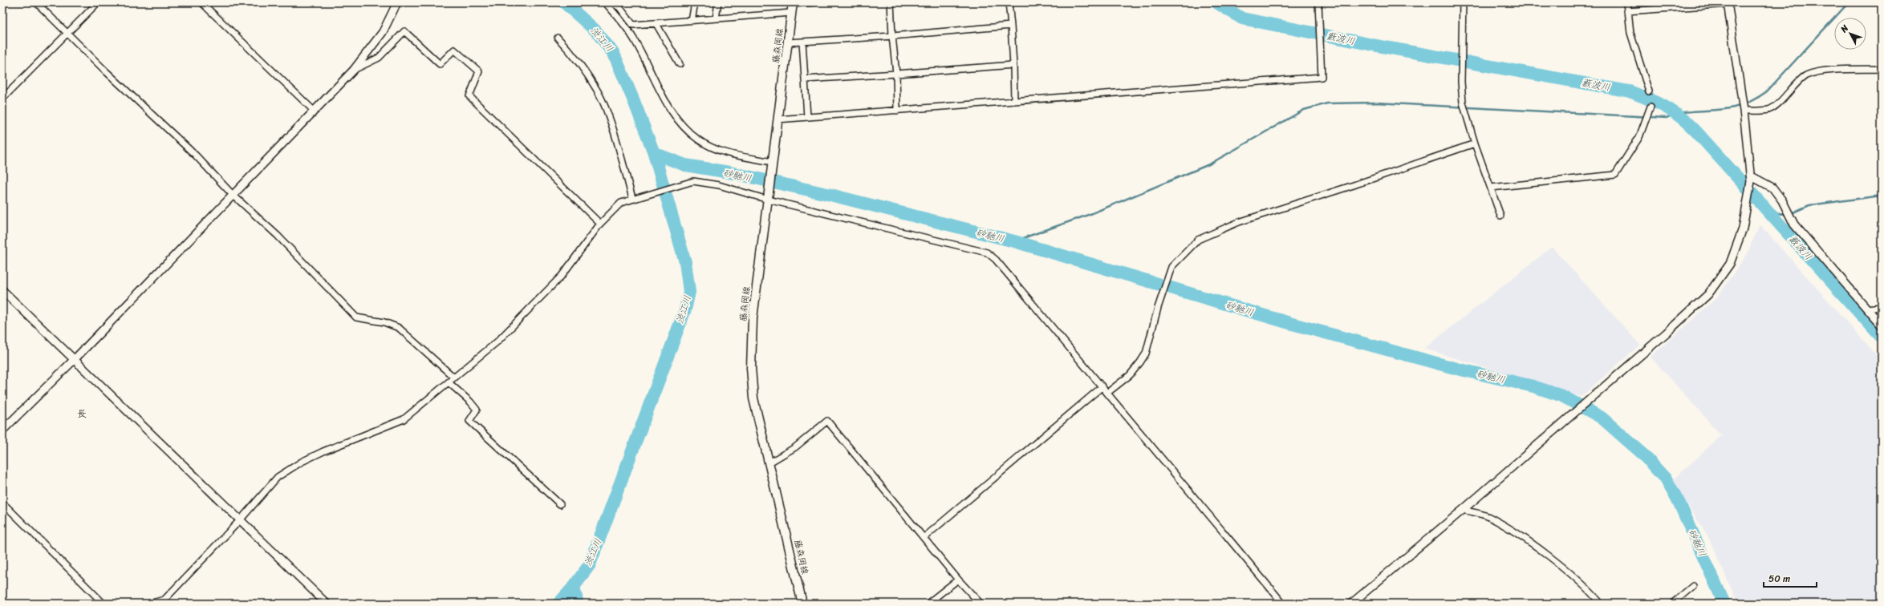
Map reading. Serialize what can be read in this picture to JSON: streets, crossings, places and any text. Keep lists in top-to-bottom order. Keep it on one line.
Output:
{"streets":{"main road":["藤森岡線"]},"districts":["長"],"water":["藪波川","渋江川","砂馳川"],"scale_bar":"50 m","north":"top left"}
